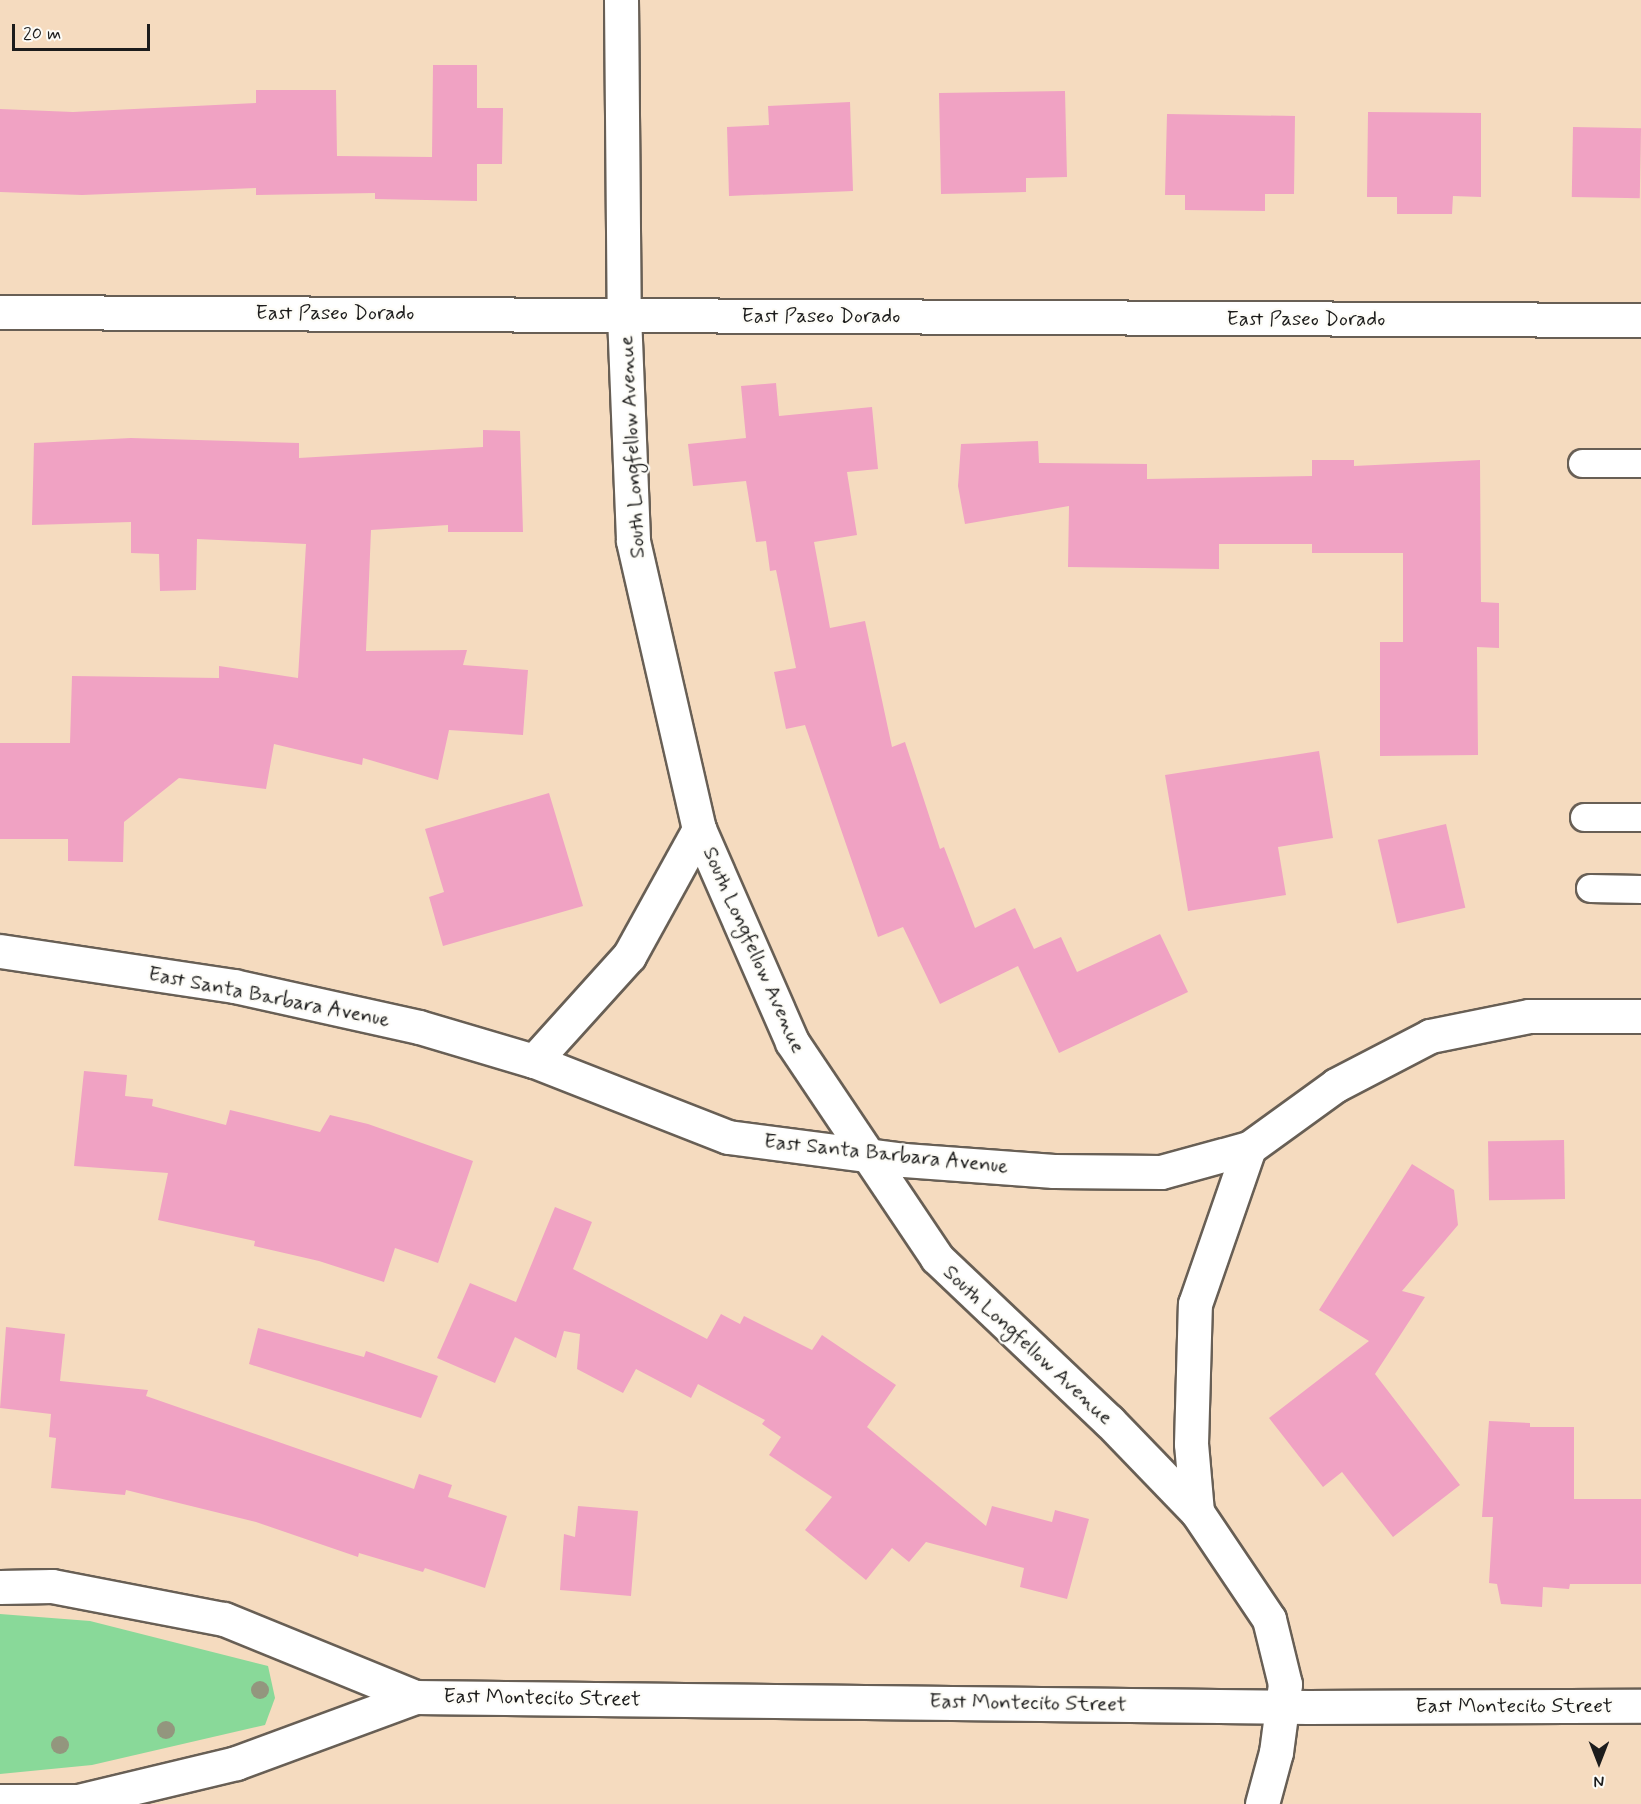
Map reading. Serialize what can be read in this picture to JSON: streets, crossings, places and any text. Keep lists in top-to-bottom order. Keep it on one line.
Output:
{"streets":{"street":["East Paseo Dorado","South Longfellow Avenue","East Santa Barbara Avenue","East Montecito Street"]},"crossings":[["East Paseo Dorado","South Longfellow Avenue"],["South Longfellow Avenue","East Santa Barbara Avenue"],["South Longfellow Avenue","East Montecito Street"]],"scale_bar":"20 m","north":"bottom"}
